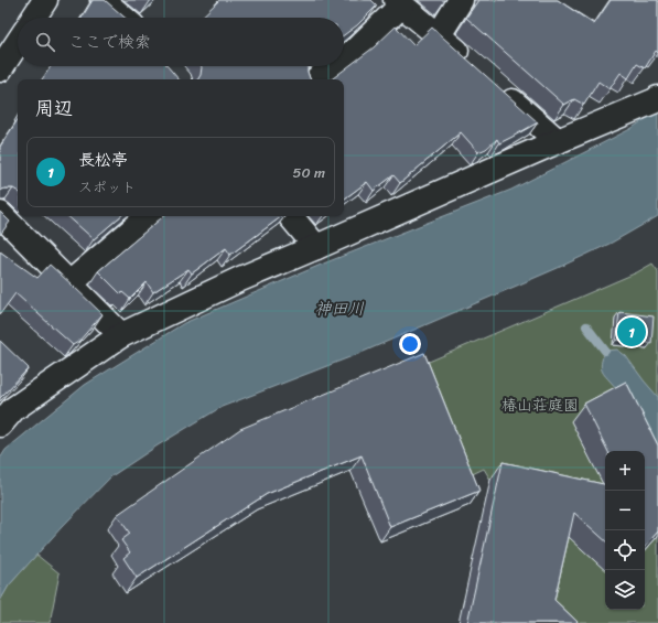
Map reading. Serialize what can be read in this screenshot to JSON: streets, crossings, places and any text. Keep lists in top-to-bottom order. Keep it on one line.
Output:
{"water":["神田川"],"parks":["椿山荘庭園"],"page":{"search":"ここで検索","heading":"周辺","list":[{"mark":"1","name":"長松亭","note":"スポット","value":"50 m"}],"pins":"1","map_buttons":["+","−"]}}
